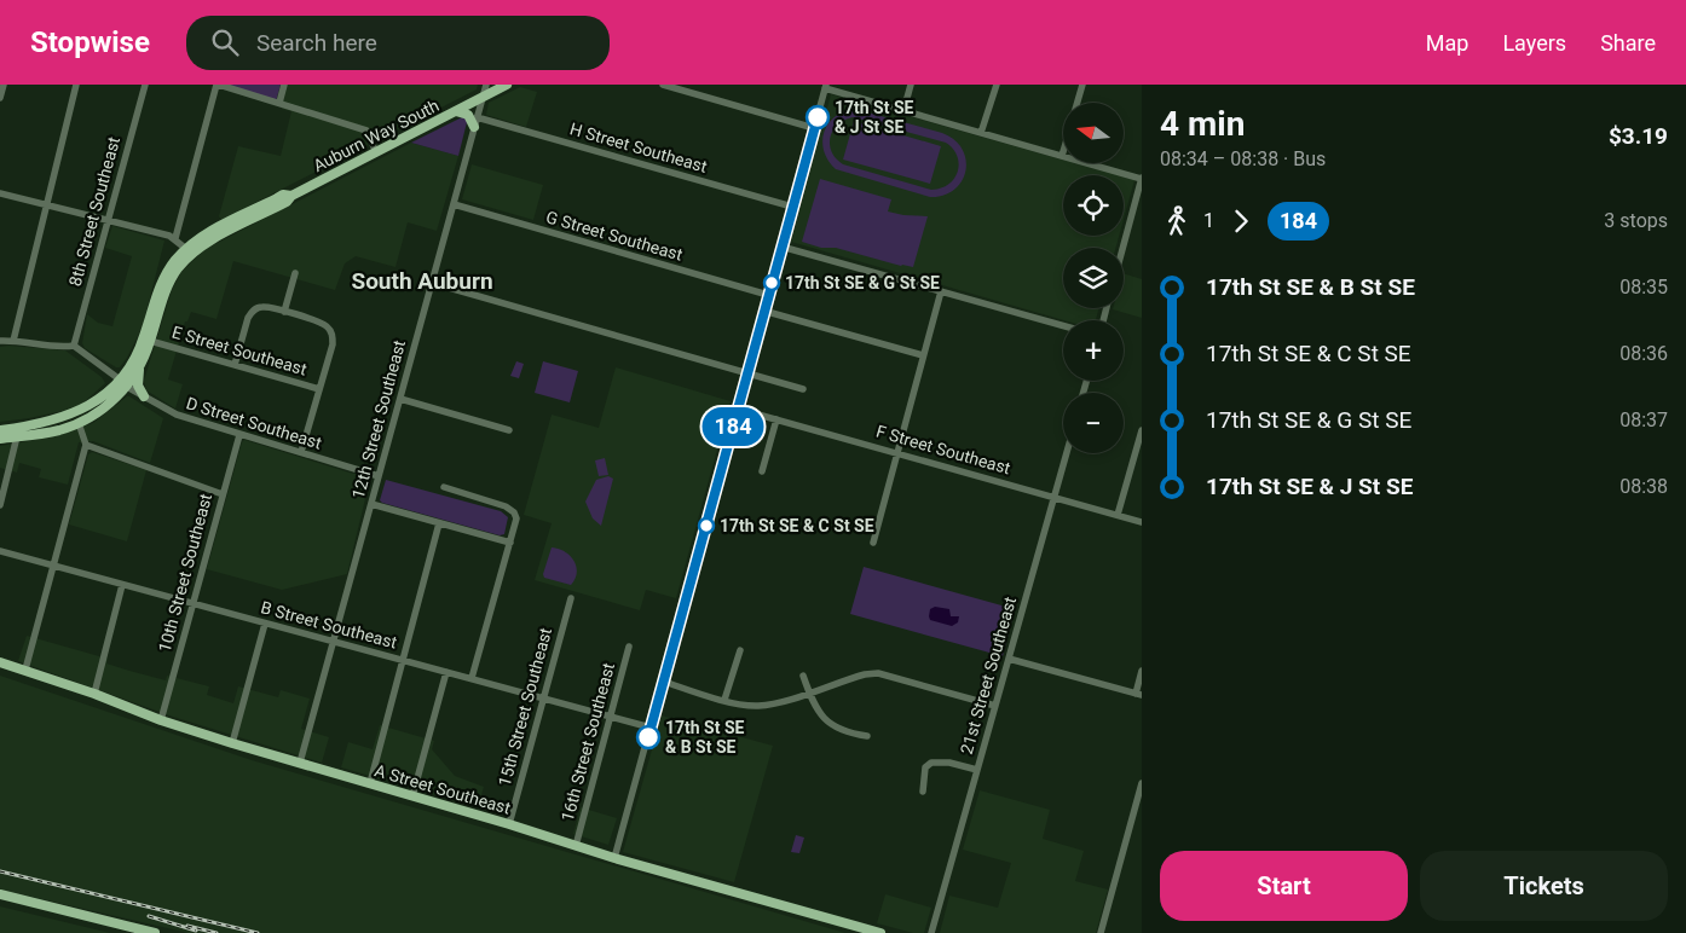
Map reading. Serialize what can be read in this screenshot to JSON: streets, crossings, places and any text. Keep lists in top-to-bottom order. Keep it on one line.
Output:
{"streets":{"main road":["Auburn Way South","A Street Southeast"],"street":["H Street Southeast","8th Street Southeast","G Street Southeast","E Street Southeast","12th Street Southeast","D Street Southeast","F Street Southeast","10th Street Southeast","B Street Southeast","21st Street Southeast","15th Street Southeast","16th Street Southeast"]},"crossings":[["Auburn Way South","E Street Southeast"],["Auburn Way South","12th Street Southeast"],["Auburn Way South","D Street Southeast"],["H Street Southeast","12th Street Southeast"],["8th Street Southeast","D Street Southeast"],["G Street Southeast","12th Street Southeast"],["12th Street Southeast","D Street Southeast"],["12th Street Southeast","B Street Southeast"],["12th Street Southeast","A Street Southeast"],["D Street Southeast","10th Street Southeast"],["F Street Southeast","21st Street Southeast"],["10th Street Southeast","B Street Southeast"],["10th Street Southeast","A Street Southeast"],["B Street Southeast","15th Street Southeast"],["B Street Southeast","16th Street Southeast"],["15th Street Southeast","A Street Southeast"],["16th Street Southeast","A Street Southeast"]],"districts":["South Auburn"],"places":["17th St SE & J St SE","17th St SE & G St SE","17th St SE & C St SE","17th St SE & B St SE"],"lines":["bus line 184"],"north":"left","page":{"header":"Stopwise","search":"Search here","nav":["Map","Layers","Share"],"on_map":"184","heading":["4 min","08:34 – 08:38 · Bus","$3.19"],"map_buttons":["+","−"],"legs":["1","184","3 stops"],"list":[{"name":"17th St SE & B St SE","value":"08:35"},{"name":"17th St SE & C St SE","value":"08:36"},{"name":"17th St SE & G St SE","value":"08:37"},{"name":"17th St SE & J St SE","value":"08:38"}],"buttons":["Start","Tickets"]}}
